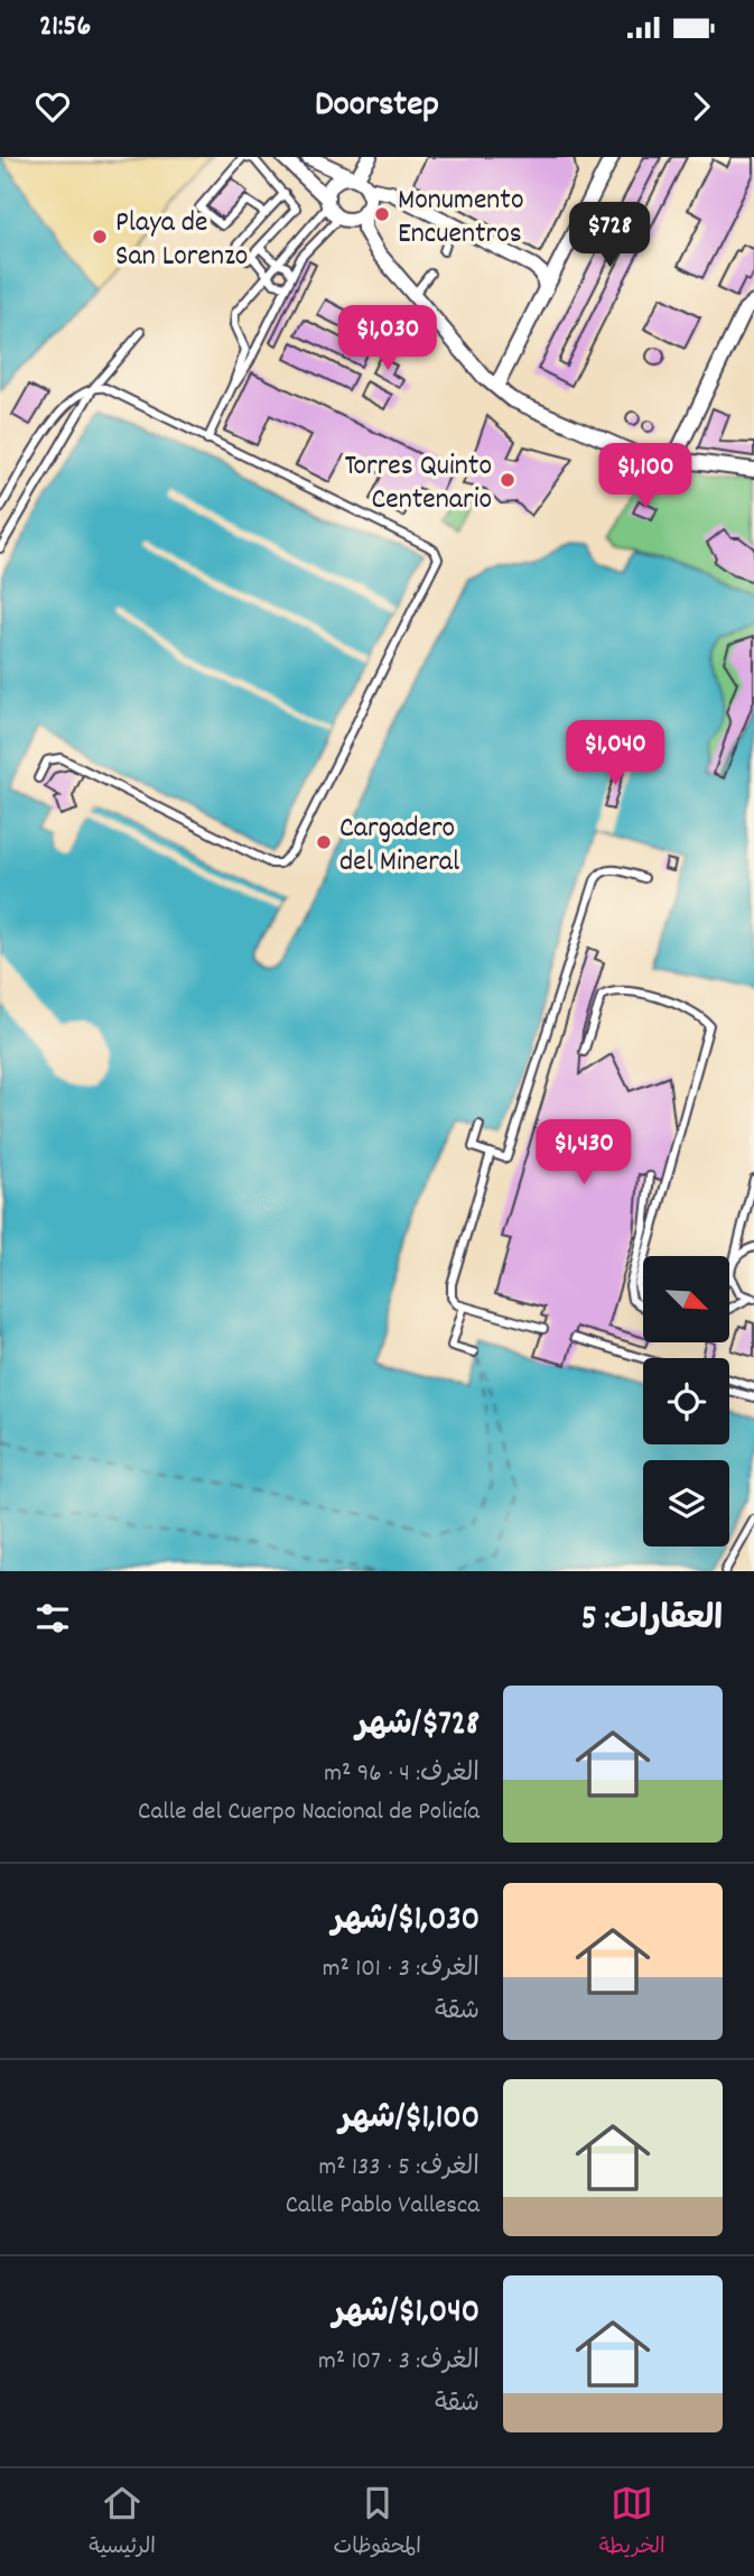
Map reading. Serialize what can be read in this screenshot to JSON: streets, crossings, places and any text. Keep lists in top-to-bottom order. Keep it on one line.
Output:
{"places":["Monumento Encuentros","Playa de San Lorenzo","Torres Quinto Centenario","Cargadero del Mineral"],"north":"bottom right","page":{"status":"21:56","header":"Doorstep","price":["$728","$1,030","$1,100","$1,040","$1,430"],"heading":"العقارات: 5","list":[{"name":"$728/شهر","note":"الغرف: 4 · 96 m² · Calle del Cuerpo Nacional de Policía"},{"name":"$1,030/شهر","note":"الغرف: 3 · 101 m² · شقة"},{"name":"$1,100/شهر","note":"الغرف: 5 · 133 m² · Calle Pablo Vallesca"},{"name":"$1,040/شهر","note":"الغرف: 3 · 107 m² · شقة"}],"tabs":["الخريطة","المحفوظات","الرئيسية"]}}
